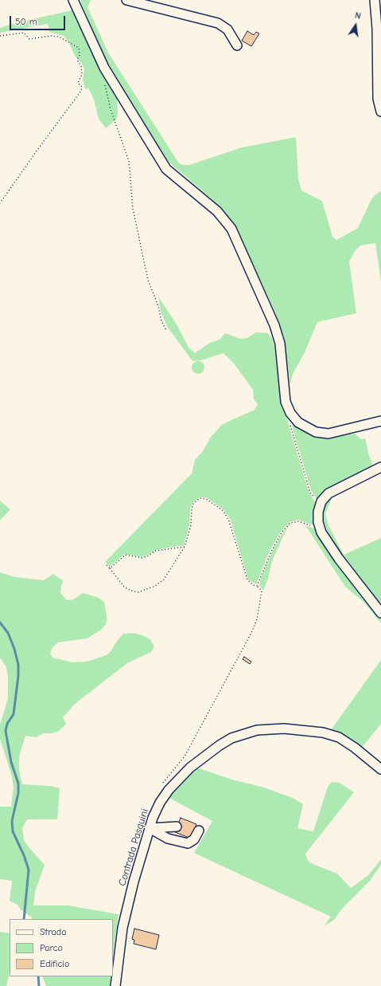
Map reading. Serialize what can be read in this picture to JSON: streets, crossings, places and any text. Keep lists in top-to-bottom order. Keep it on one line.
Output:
{"streets":{"street":["Contrada Pasquini"]},"legend":["Strada","Parco","Edificio"],"scale_bar":"50 m","north":"top"}
